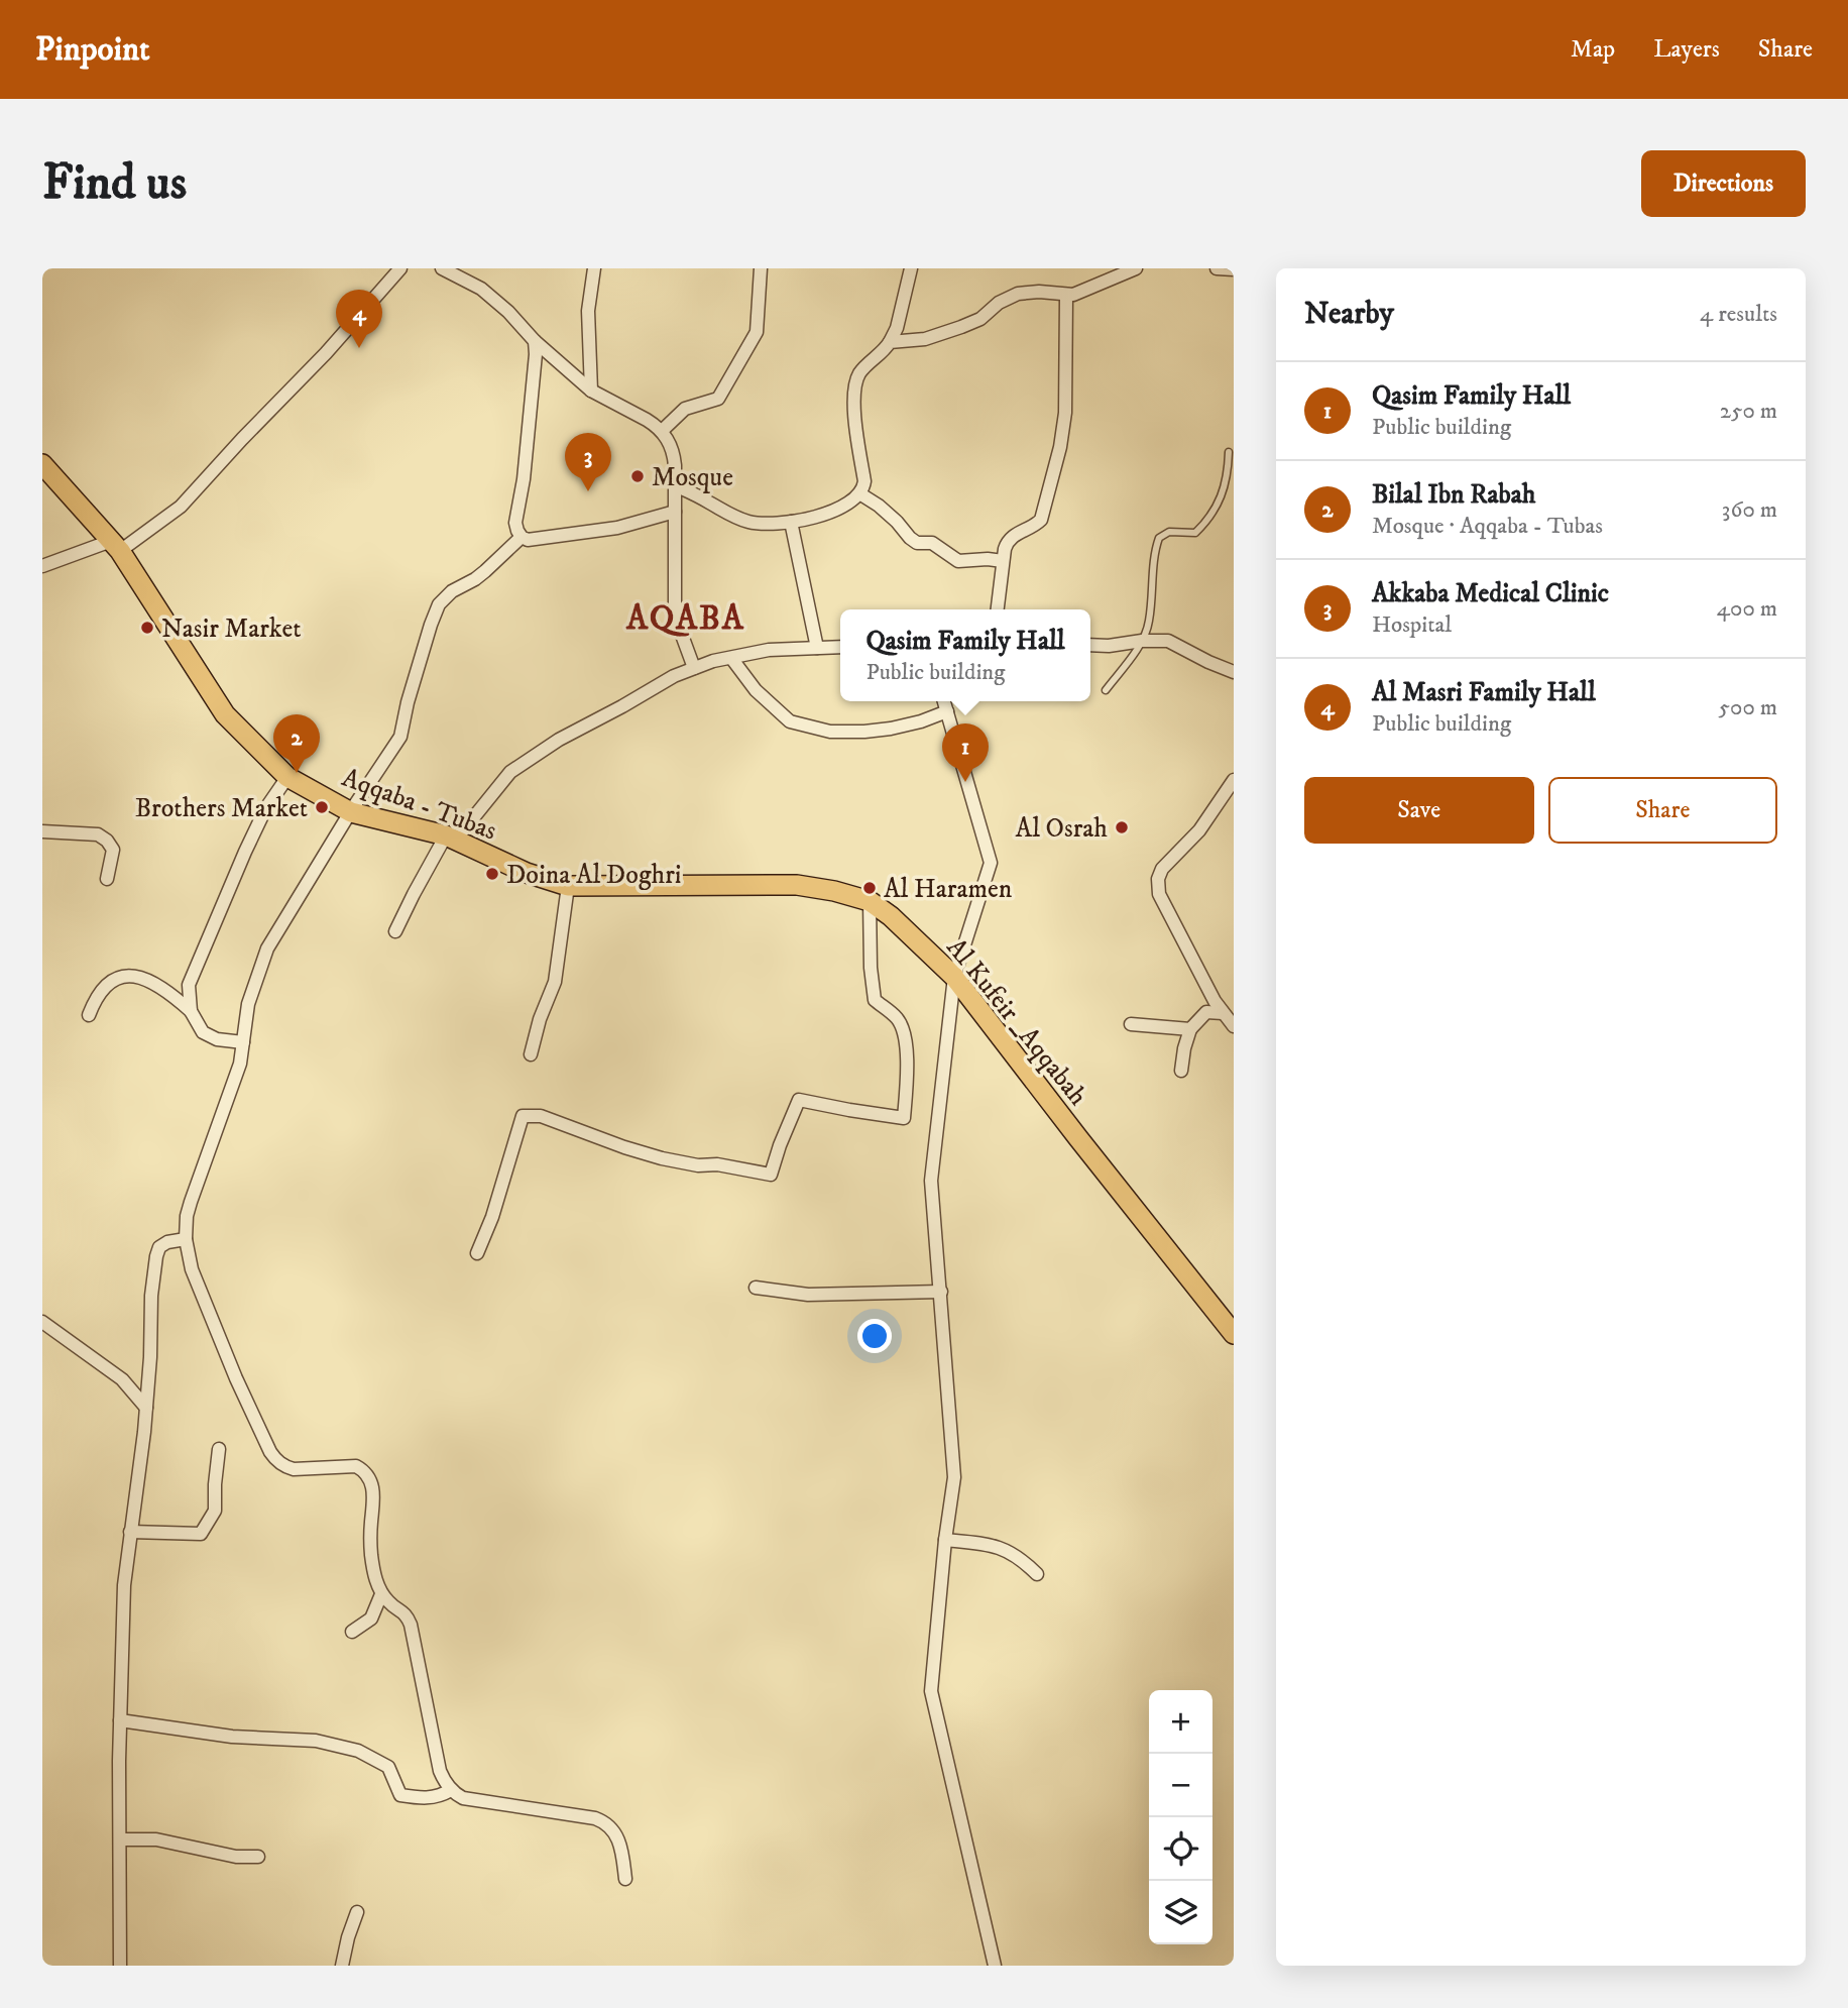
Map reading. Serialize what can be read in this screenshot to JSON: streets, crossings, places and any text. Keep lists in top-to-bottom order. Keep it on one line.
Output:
{"streets":{"main road":["Aqqaba - Tubas","Al Kufeir _Aqqabah"]},"crossings":[["Aqqaba - Tubas","Al Kufeir _Aqqabah"]],"districts":["AQABA"],"places":["Mosque","Nasir Market","Brothers Market","Al Osrah","Doina Al Doghri","Al Haramen"],"page":{"header":"Pinpoint","nav":["Map","Layers","Share"],"buttons":["Directions",["Save","Share"]],"title":"Find us","heading":["Nearby","4 results"],"pins":["4","3","2","1"],"list":[{"mark":"1","name":"Qasim Family Hall","note":"Public building","value":"250 m"},{"mark":"2","name":"Bilal Ibn Rabah","note":"Mosque · Aqqaba - Tubas","value":"360 m"},{"mark":"3","name":"Akkaba Medical Clinic","note":"Hospital","value":"400 m"},{"mark":"4","name":"Al Masri Family Hall","note":"Public building","value":"500 m"}],"popup":["Qasim Family Hall","Public building"],"map_buttons":["+","−"]}}
